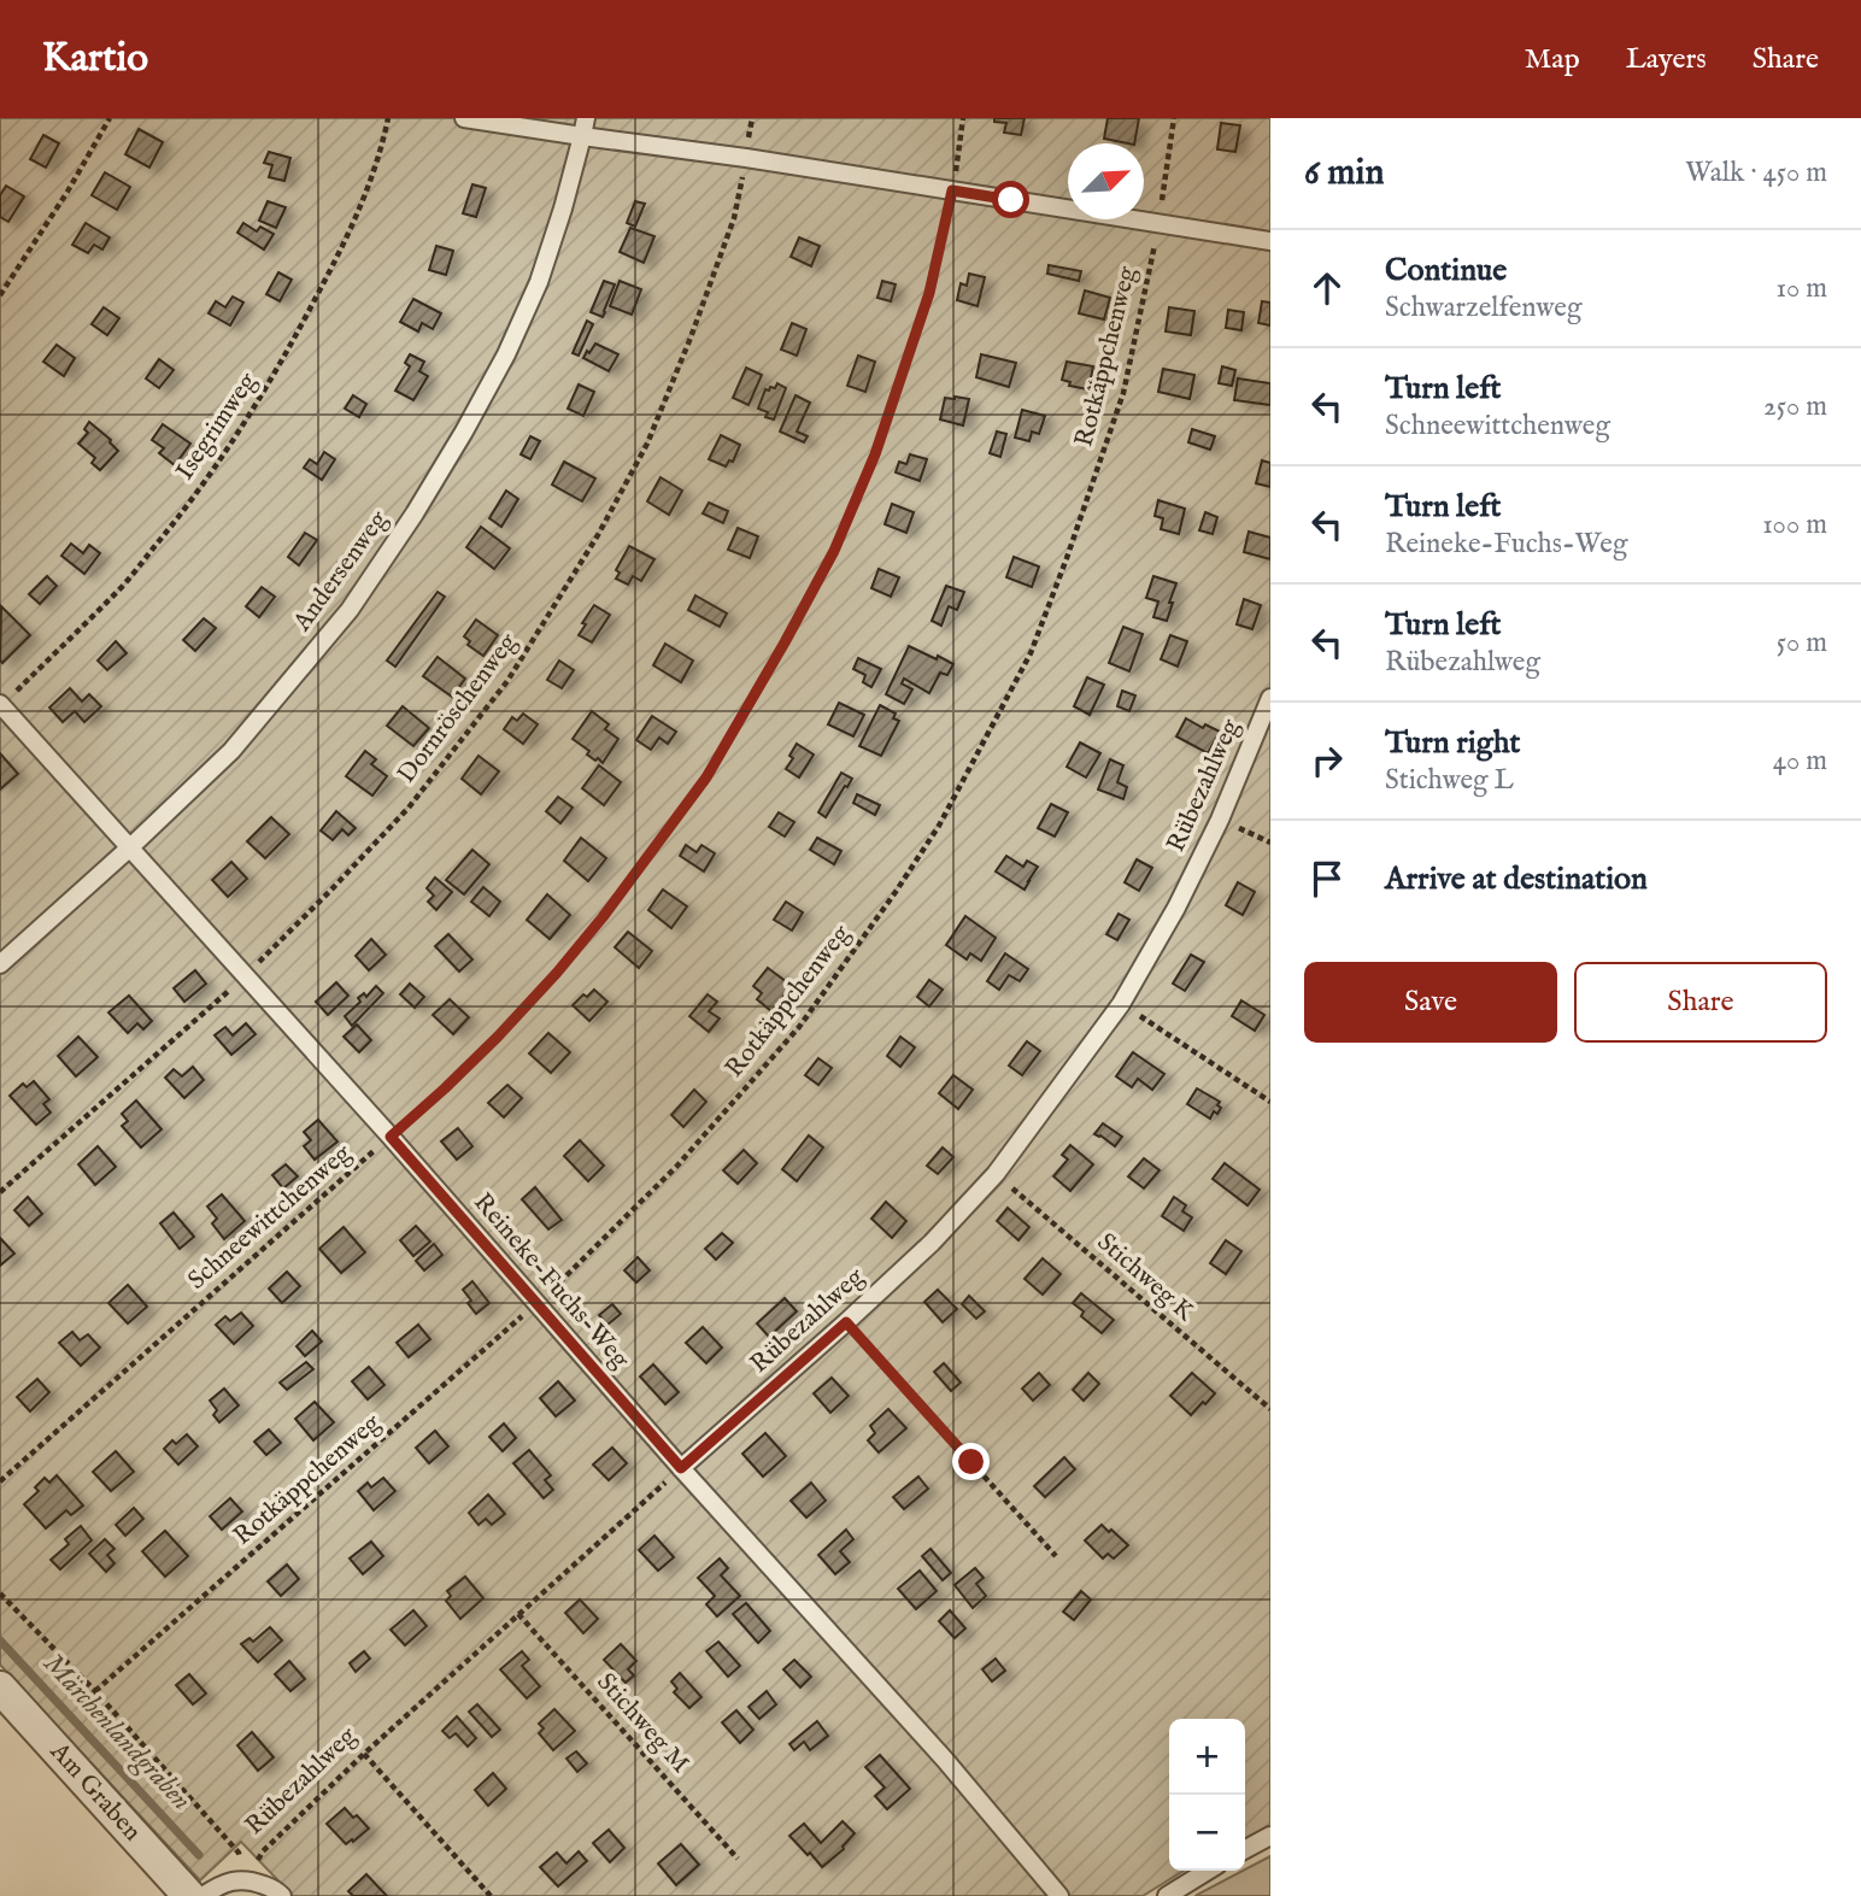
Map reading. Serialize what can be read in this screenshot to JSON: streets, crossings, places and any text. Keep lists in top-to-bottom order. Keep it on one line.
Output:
{"streets":{"street":["Am Graben"],"lane":["Andersenweg","Rübezahlweg","Reineke-Fuchs-Weg"],"path":["Rotkäppchenweg","Isegrimweg","Dornröschenweg","Schneewittchenweg","Stichweg K","Stichweg M"]},"crossings":[["Rotkäppchenweg","Reineke-Fuchs-Weg"],["Isegrimweg","Reineke-Fuchs-Weg"],["Andersenweg","Reineke-Fuchs-Weg"],["Dornröschenweg","Reineke-Fuchs-Weg"],["Rübezahlweg","Stichweg K"],["Rübezahlweg","Reineke-Fuchs-Weg"],["Rübezahlweg","Stichweg M"],["Schneewittchenweg","Reineke-Fuchs-Weg"]],"water":["Märchenlandgraben"],"north":"top right","page":{"header":"Kartio","nav":["Map","Layers","Share"],"heading":["6 min","Walk · 450 m"],"list":[["Continue","Schwarzelfenweg","10 m"],["Turn left","Schneewittchenweg","250 m"],["Turn left","Reineke-Fuchs-Weg","100 m"],["Turn left","Rübezahlweg","50 m"],["Turn right","Stichweg L","40 m"],"Arrive at destination"],"buttons":["Save","Share"],"map_buttons":["+","−"]}}
